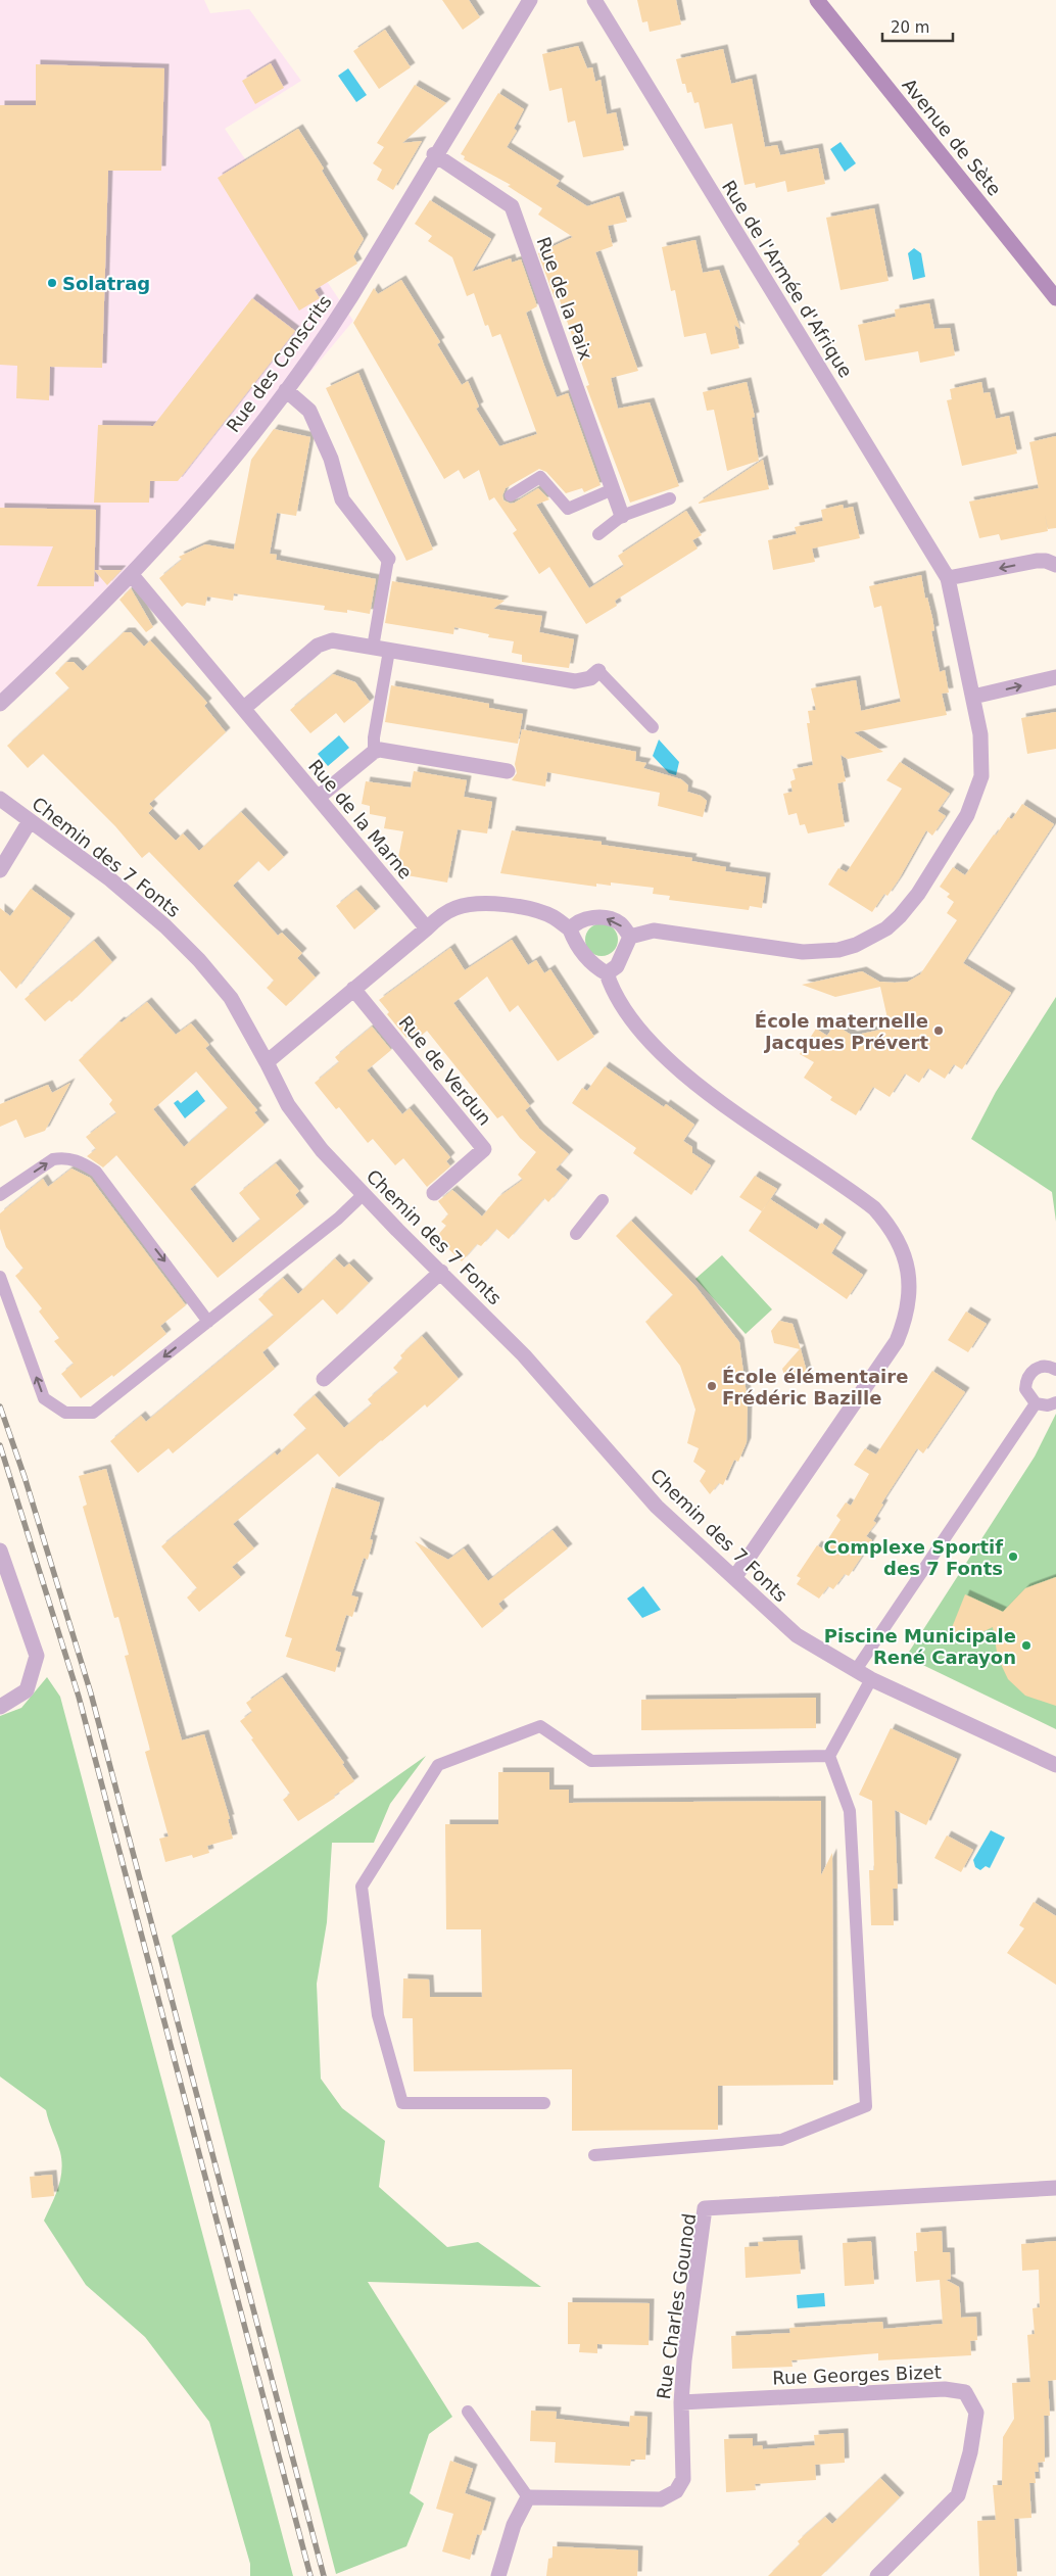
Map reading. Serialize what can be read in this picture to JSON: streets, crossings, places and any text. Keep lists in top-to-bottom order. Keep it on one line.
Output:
{"streets":{"main road":["Avenue de Sète"],"street":["Rue de l'Armée d'Afrique","Rue de la Paix","Rue des Conscrits","Rue de la Marne","Chemin des 7 Fonts","Rue de Verdun","Rue Charles Gounod","Rue Georges Bizet"]},"crossings":[["Rue de la Paix","Rue des Conscrits"],["Rue des Conscrits","Rue de la Marne"],["Rue Charles Gounod","Rue Georges Bizet"]],"places":["Solatrag","École maternelle Jacques Prévert","École élémentaire Frédéric Bazille","Complexe Sportif des 7 Fonts","Piscine Municipale René Carayon"],"scale_bar":"20 m"}
